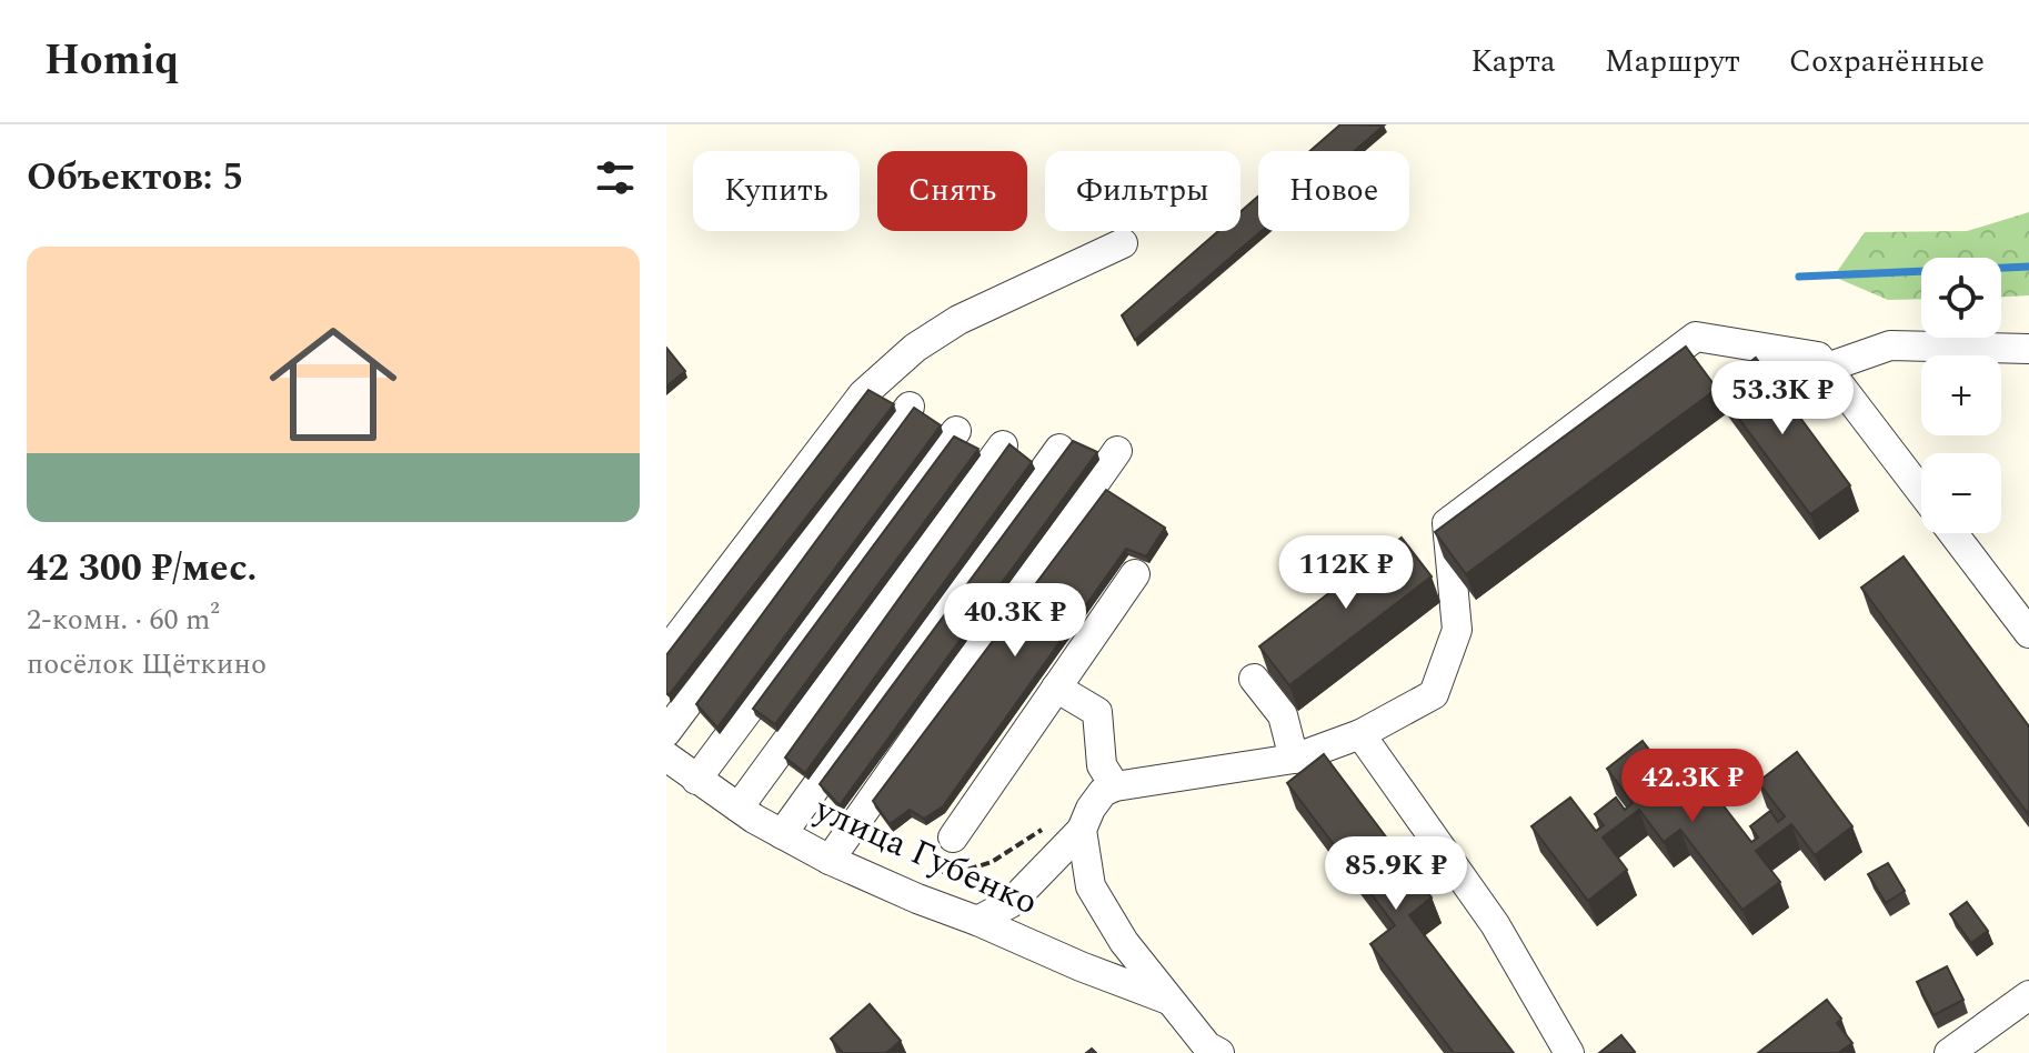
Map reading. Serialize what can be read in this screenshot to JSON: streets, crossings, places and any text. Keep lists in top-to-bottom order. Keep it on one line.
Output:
{"streets":{"street":["улица Губенко"]},"page":{"header":"Homiq","nav":["Карта","Маршрут","Сохранённые"],"heading":"Объектов: 5","chip":["Купить","Снять","Фильтры","Новое"],"list":[{"name":"42 300 ₽/мес.","note":"2-комн. · 60 m² · посёлок Щёткино"}],"map_buttons":["+","−"],"price":["53.3K ₽","112K ₽","40.3K ₽","42.3K ₽","85.9K ₽"]}}
